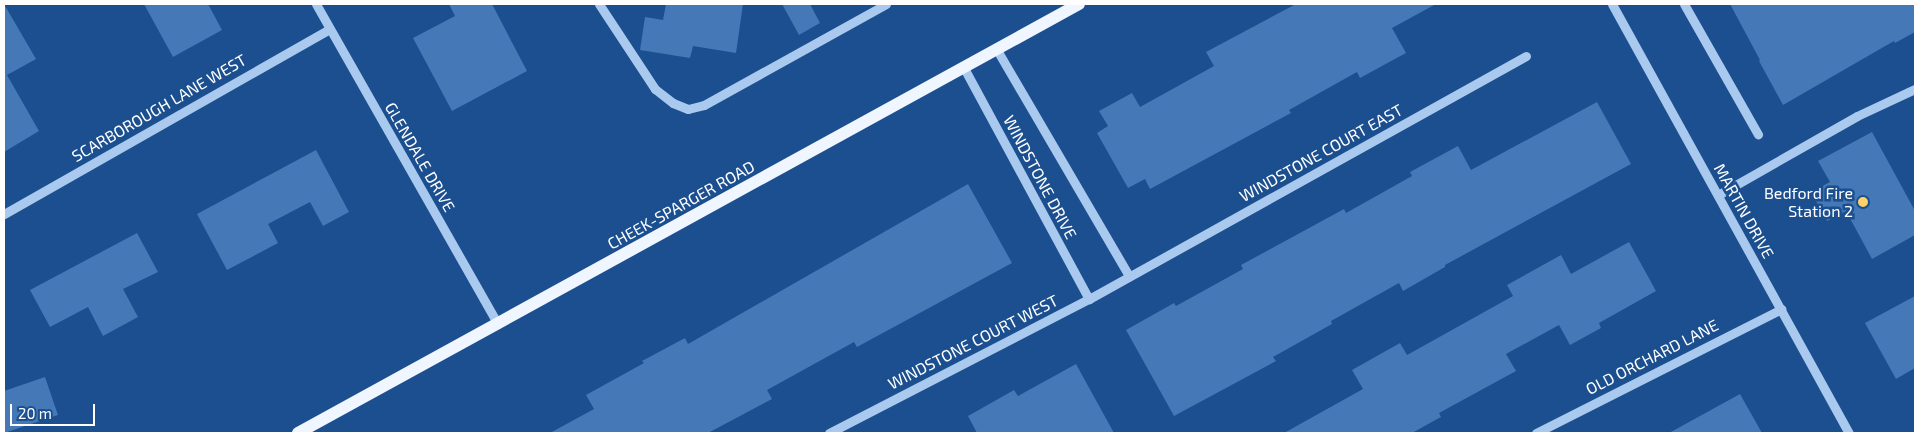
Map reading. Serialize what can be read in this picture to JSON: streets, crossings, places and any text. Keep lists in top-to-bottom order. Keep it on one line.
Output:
{"streets":{"main road":["CHEEK-SPARGER ROAD"],"street":["SCARBOROUGH LANE WEST","WINDSTONE COURT EAST","GLENDALE DRIVE","WINDSTONE DRIVE","MARTIN DRIVE","WINDSTONE COURT WEST","OLD ORCHARD LANE"]},"crossings":[["SCARBOROUGH LANE WEST","GLENDALE DRIVE"],["WINDSTONE COURT EAST","WINDSTONE DRIVE"],["WINDSTONE COURT EAST","WINDSTONE COURT WEST"],["GLENDALE DRIVE","CHEEK-SPARGER ROAD"],["WINDSTONE DRIVE","CHEEK-SPARGER ROAD"],["WINDSTONE DRIVE","WINDSTONE COURT WEST"],["MARTIN DRIVE","OLD ORCHARD LANE"]],"places":["Bedford Fire Station 2"],"scale_bar":"20 m"}
